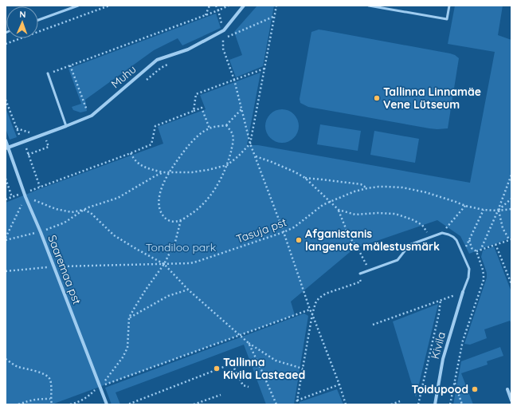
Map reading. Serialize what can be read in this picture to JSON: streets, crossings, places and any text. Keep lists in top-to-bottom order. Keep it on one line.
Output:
{"streets":{"street":["Muhu","Saaremaa pst","Kivila"],"path":["Tasuja pst"]},"crossings":[["Muhu","Saaremaa pst"],["Tasuja pst","Saaremaa pst"]],"parks":["Tondiloo park"],"places":["Tallinna Linnamäe Vene Lütseum","Afganistanis langenute mälestusmärk","Tallinna Kivila Lasteaed","Toidupood"],"north":"top"}
